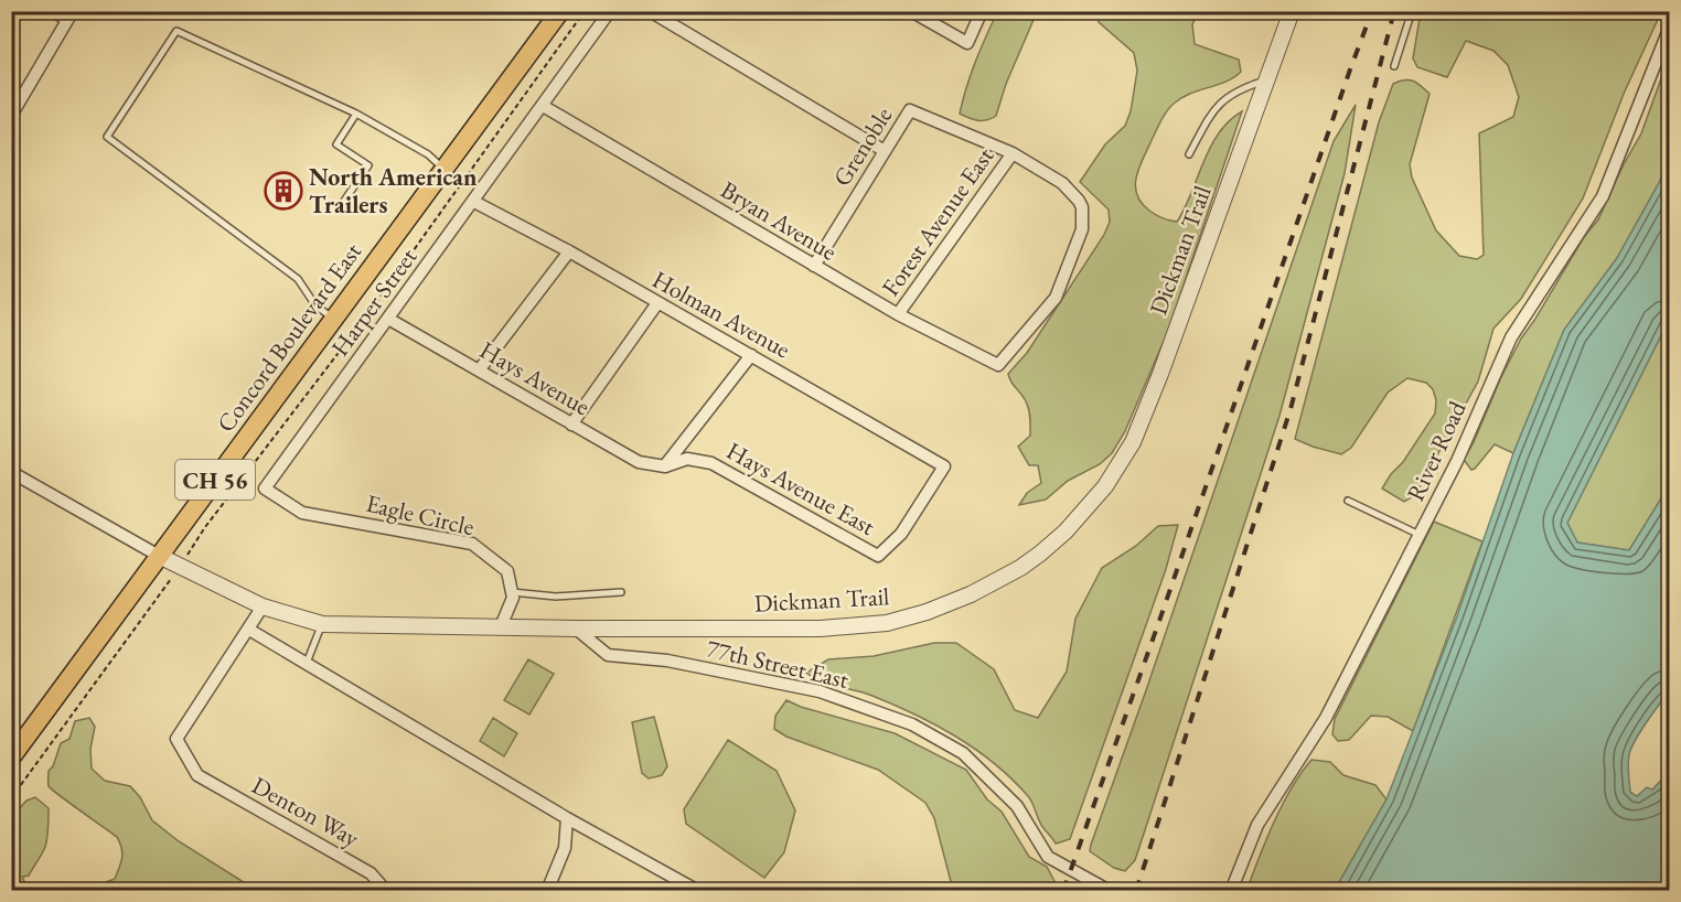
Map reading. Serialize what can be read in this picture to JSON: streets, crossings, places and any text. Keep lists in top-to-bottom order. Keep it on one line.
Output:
{"streets":{"main road":["Concord Boulevard East","CH 56"],"street":["Grenoble","Bryan Avenue","Forest Avenue East","Dickman Trail","Harper Street","Holman Avenue","Hays Avenue","River Road","Hays Avenue East","Eagle Circle","77th Street East","Denton Way"]},"crossings":[["Grenoble","Bryan Avenue"],["Grenoble","Forest Avenue East"],["Bryan Avenue","Forest Avenue East"],["Bryan Avenue","Harper Street"],["Dickman Trail","Concord Boulevard East"],["Dickman Trail","77th Street East"],["Harper Street","Holman Avenue"],["Harper Street","Hays Avenue"],["Harper Street","Eagle Circle"],["Holman Avenue","Hays Avenue East"],["Hays Avenue","Hays Avenue East"]],"places":{"building":["North American Trailers"]}}
